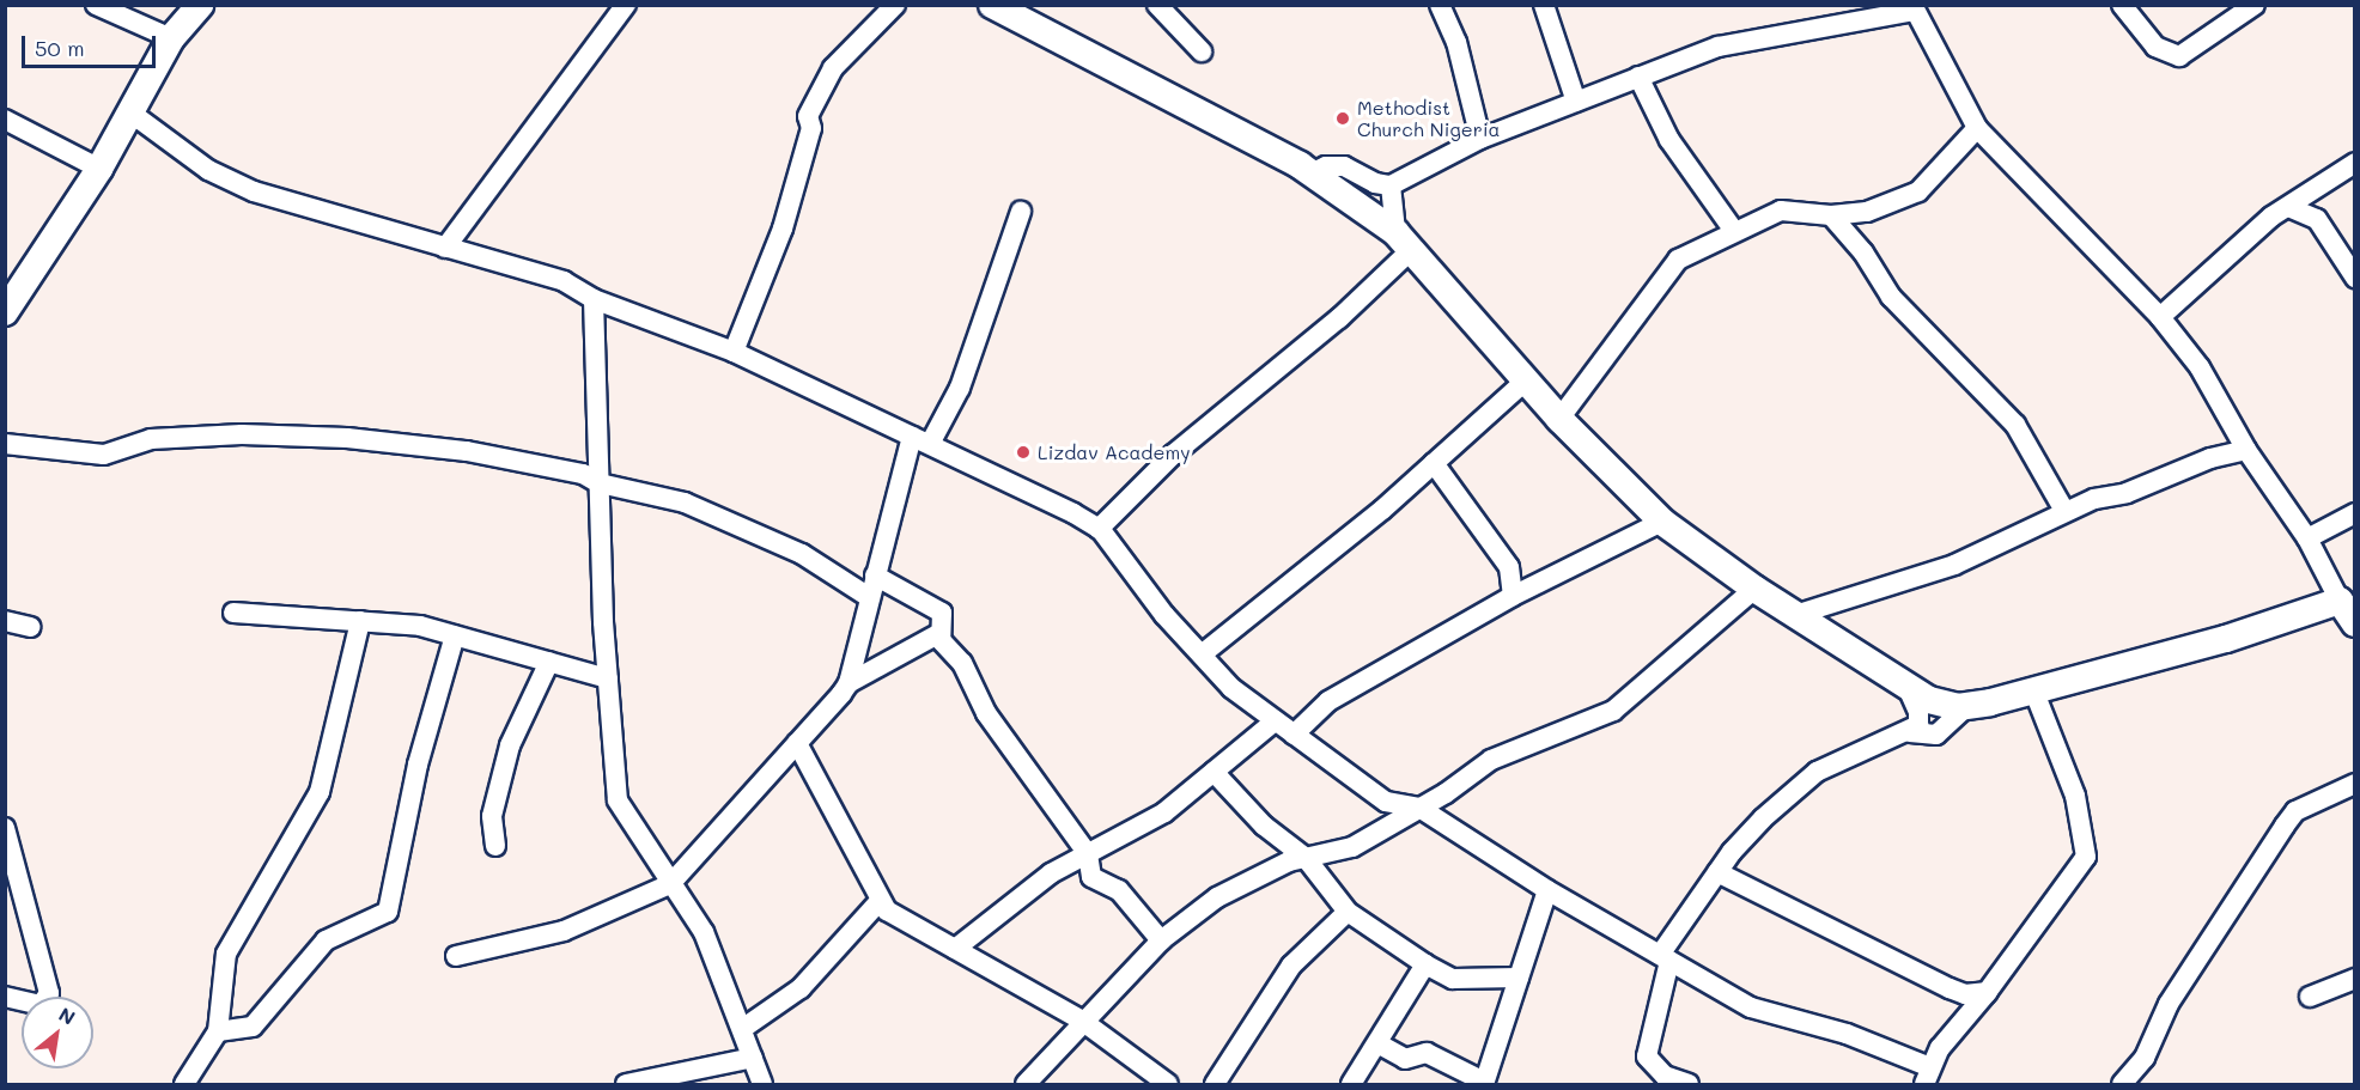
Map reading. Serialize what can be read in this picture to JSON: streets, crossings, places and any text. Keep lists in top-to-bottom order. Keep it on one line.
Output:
{"places":["Methodist Church Nigeria","Lizdav Academy"],"scale_bar":"50 m","north":"top right"}
